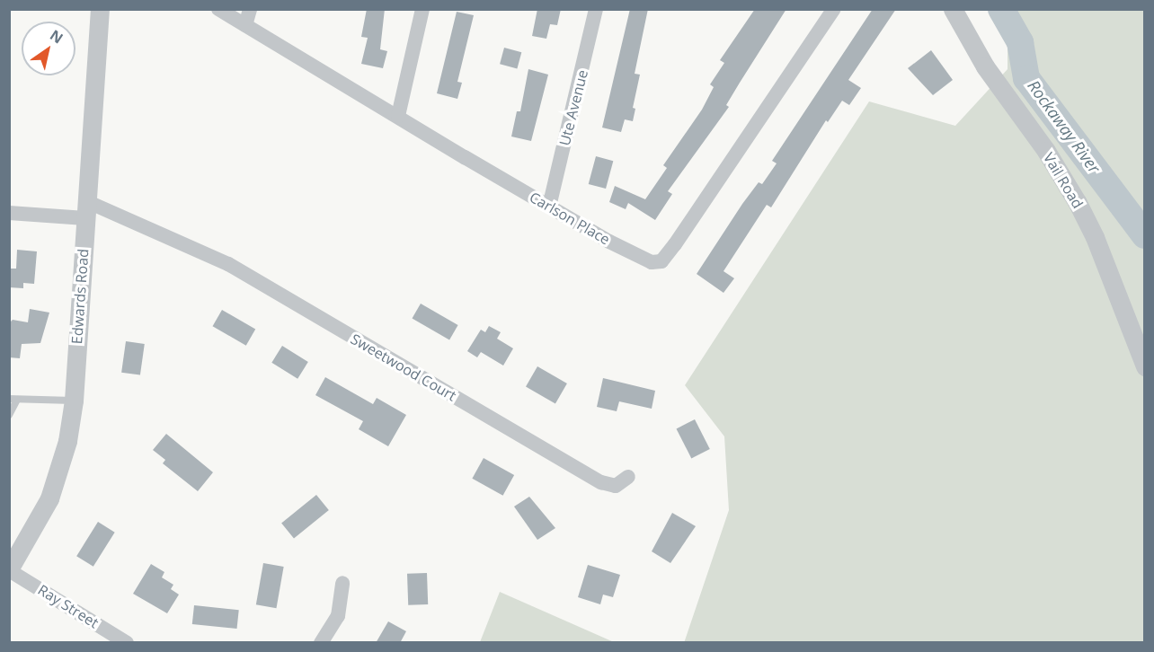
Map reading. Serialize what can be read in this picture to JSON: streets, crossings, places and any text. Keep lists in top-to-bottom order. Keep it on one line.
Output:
{"streets":{"street":["Ute Avenue","Vail Road","Carlson Place","Edwards Road","Sweetwood Court","Ray Street"]},"crossings":[["Ute Avenue","Carlson Place"],["Edwards Road","Sweetwood Court"],["Edwards Road","Ray Street"]],"water":["Rockaway River"],"north":"top right"}
